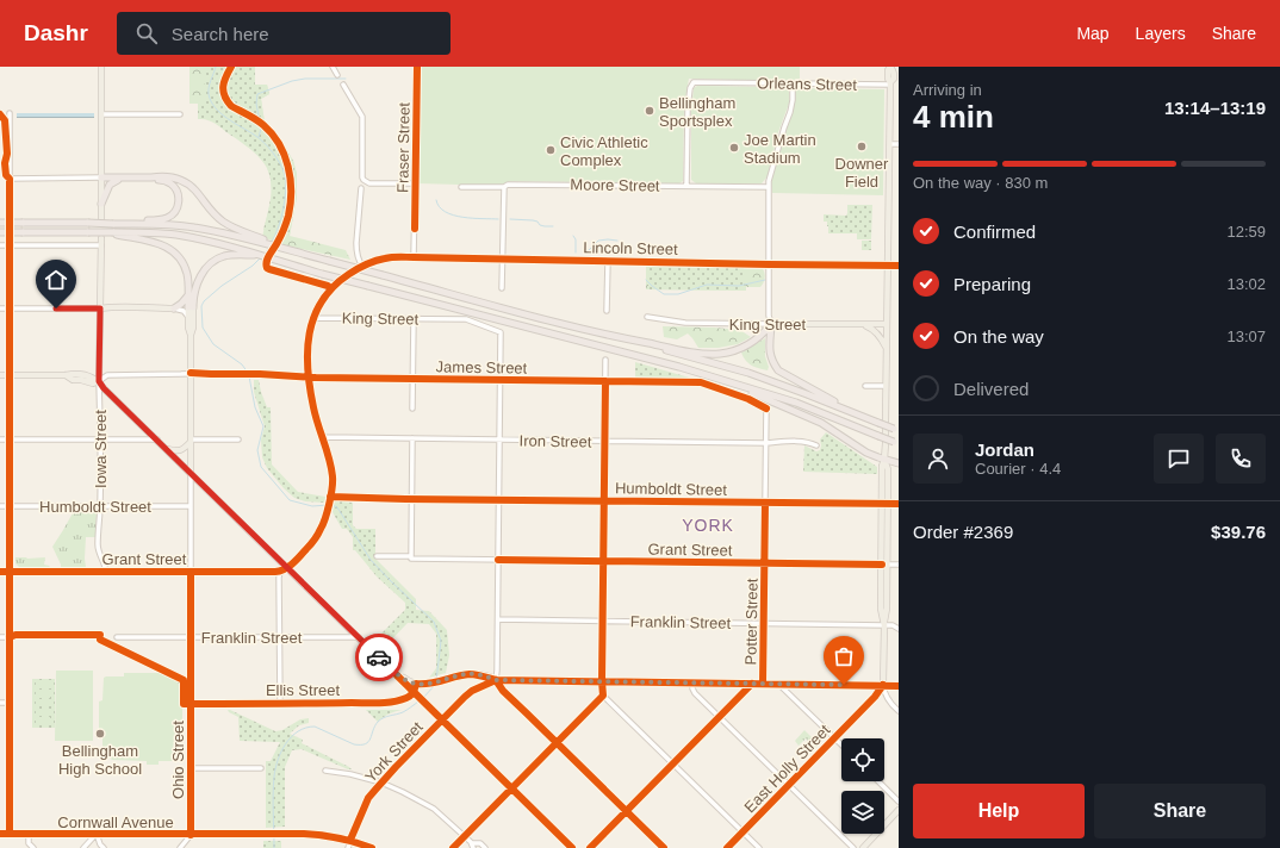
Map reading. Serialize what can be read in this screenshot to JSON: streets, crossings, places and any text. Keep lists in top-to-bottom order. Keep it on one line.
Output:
{"streets":{"main road":["King Street","James Street","Iowa Street","Ohio Street","East Holly Street"],"street":["Orleans Street","Fraser Street","Moore Street","Lincoln Street","Iron Street","Humboldt Street","Grant Street","Franklin Street","Potter Street","Ellis Street","York Street","Cornwall Avenue"]},"crossings":[["Orleans Street","Moore Street"],["Fraser Street","Lincoln Street"],["King Street","James Street"],["James Street","Iowa Street"],["James Street","Potter Street"],["James Street","Ohio Street"],["Iron Street","Potter Street"],["Iowa Street","Humboldt Street"],["Iowa Street","Grant Street"],["Humboldt Street","Potter Street"],["Humboldt Street","Ohio Street"],["Grant Street","Potter Street"],["Grant Street","Ohio Street"],["Franklin Street","Potter Street"],["Franklin Street","Ohio Street"],["Ellis Street","Ohio Street"],["York Street","Cornwall Avenue"],["Ohio Street","Cornwall Avenue"]],"districts":["YORK"],"places":["Bellingham Sportsplex","Downer Field","Joe Martin Stadium","Civic Athletic Complex","Bellingham High School"],"page":{"header":"Dashr","search":"Search here","nav":["Map","Layers","Share"],"heading":["4 min","Arriving in","13:14–13:19"],"panel":["Jordan","Courier · 4.4","Order #2369","$39.76"],"bar":"On the way · 830 m","list":[["Confirmed","12:59"],["Preparing","13:02"],["On the way","13:07"],"Delivered"],"buttons":["Help","Share"]}}
